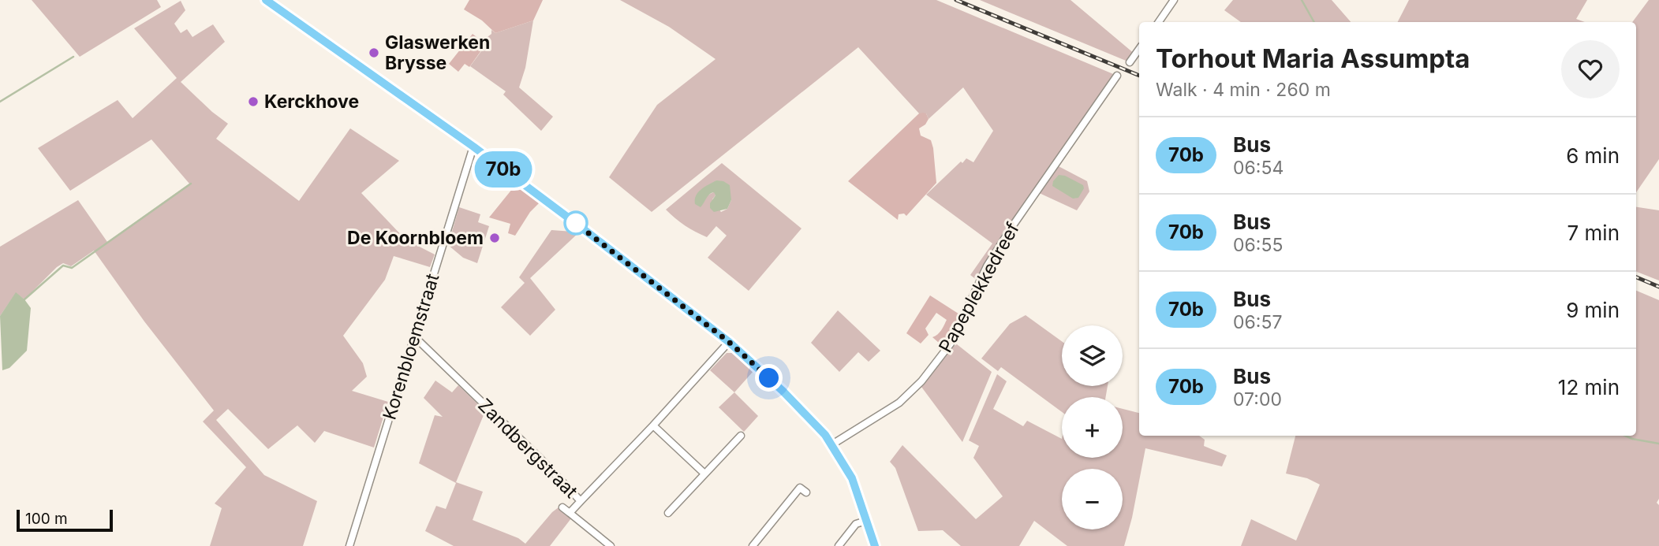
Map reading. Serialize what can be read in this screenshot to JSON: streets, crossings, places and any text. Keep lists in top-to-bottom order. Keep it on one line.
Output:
{"streets":{"street":["Papeplekkedreef","Korenbloemstraat","Zandbergstraat"]},"crossings":[["Korenbloemstraat","Zandbergstraat"]],"places":["Glaswerken Brysse","Kerckhove","De Koornbloem"],"lines":["bus line 70b"],"scale_bar":"100 m","page":{"on_map":"70b","heading":["Torhout Maria Assumpta","Walk · 4 min · 260 m"],"list":[{"mark":"70b","name":"Bus","note":"06:54","value":"6 min"},{"mark":"70b","name":"Bus","note":"06:55","value":"7 min"},{"mark":"70b","name":"Bus","note":"06:57","value":"9 min"},{"mark":"70b","name":"Bus","note":"07:00","value":"12 min"}],"map_buttons":["+","−"],"scale":"100 m"}}
